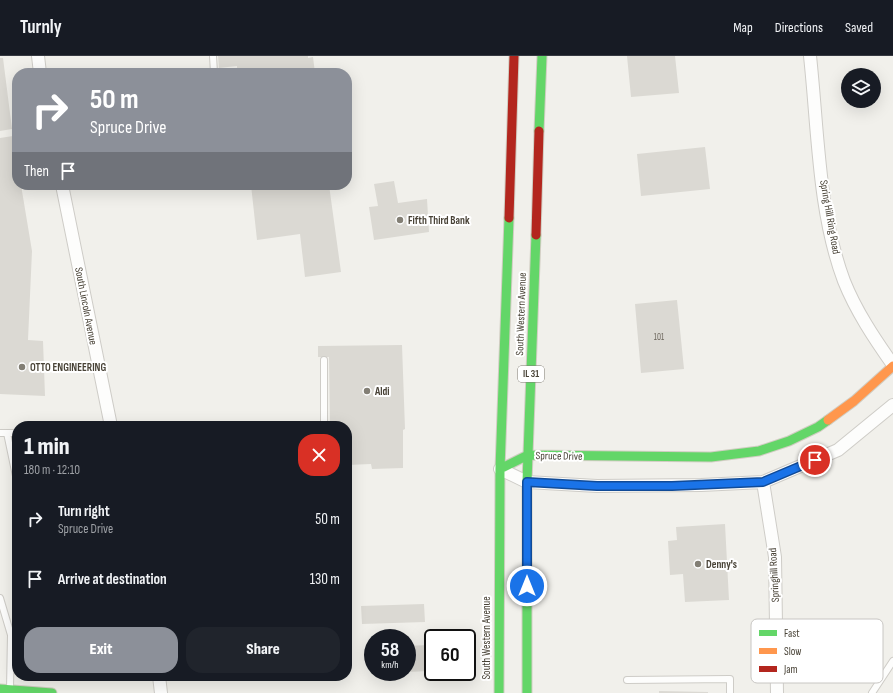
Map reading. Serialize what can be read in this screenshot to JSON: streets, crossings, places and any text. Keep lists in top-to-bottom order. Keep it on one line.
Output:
{"streets":{"main road":["South Western Avenue","IL 31","Spruce Drive"],"street":["Spring Hill Ring Road","South Lincoln Avenue","Springhill Road"]},"crossings":[["Spring Hill Ring Road","Spruce Drive"],["South Western Avenue","Spruce Drive"]],"places":["Fifth Third Bank","OTTO ENGINEERING","Aldi","Denny's"],"house_numbers":["101"],"legend":["Fast","Slow","Jam"],"page":{"header":"Turnly","nav":["Map","Directions","Saved"],"turn":["50 m","Spruce Drive"],"then":"Then","heading":["1 min","180 m · 12:10"],"list":[{"name":"Turn right","note":"Spruce Drive","value":"50 m"},{"name":"Arrive at destination","value":"130 m"}],"buttons":["Exit","Share"],"speed":"58 km/h","limit":"60"}}
